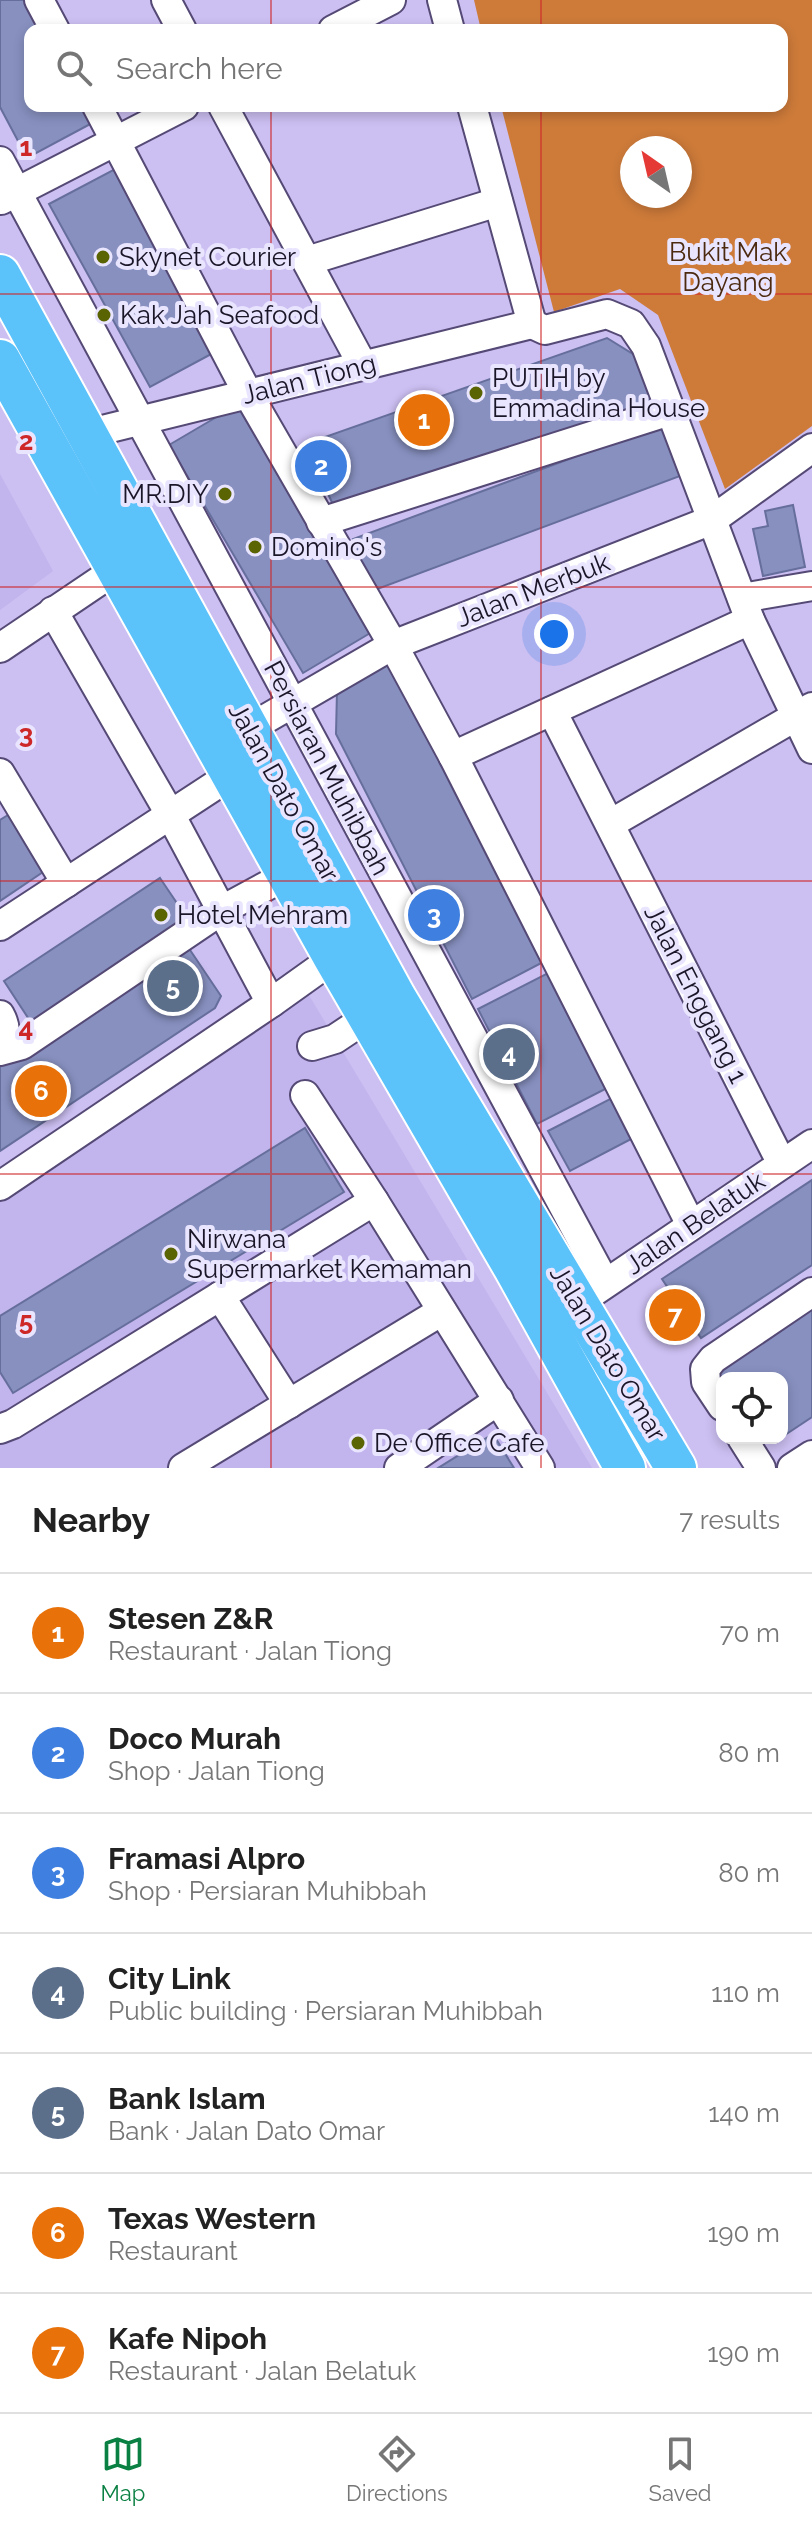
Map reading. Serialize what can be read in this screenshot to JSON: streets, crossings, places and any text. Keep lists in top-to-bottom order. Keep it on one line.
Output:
{"streets":{"highway":["Jalan Dato Omar"],"street":["Jalan Tiong","Jalan Merbuk","Persiaran Muhibbah","Jalan Enggang 1","Jalan Belatuk"]},"crossings":[["Jalan Tiong","Jalan Merbuk"],["Jalan Tiong","Persiaran Muhibbah"],["Jalan Tiong","Jalan Dato Omar"],["Jalan Merbuk","Persiaran Muhibbah"],["Jalan Merbuk","Jalan Dato Omar"],["Persiaran Muhibbah","Jalan Dato Omar"],["Persiaran Muhibbah","Jalan Belatuk"],["Jalan Dato Omar","Jalan Belatuk"],["Jalan Enggang 1","Jalan Belatuk"]],"parks":["Bukit Mak Dayang"],"places":["Skynet Courier","Kak Jah Seafood","PUTIH by Emmadina House","MR.DIY","Domino's","Hotel Mehram","Nirwana Supermarket Kemaman","De Office Cafe"],"north":"top left","page":{"search":"Search here","pins":["1","2","3","5","4","6","7"],"heading":["Nearby","7 results"],"list":[{"mark":"1","name":"Stesen Z&R","note":"Restaurant · Jalan Tiong","value":"70 m"},{"mark":"2","name":"Doco Murah","note":"Shop · Jalan Tiong","value":"80 m"},{"mark":"3","name":"Framasi Alpro","note":"Shop · Persiaran Muhibbah","value":"80 m"},{"mark":"4","name":"City Link","note":"Public building · Persiaran Muhibbah","value":"110 m"},{"mark":"5","name":"Bank Islam","note":"Bank · Jalan Dato Omar","value":"140 m"},{"mark":"6","name":"Texas Western","note":"Restaurant","value":"190 m"},{"mark":"7","name":"Kafe Nipoh","note":"Restaurant · Jalan Belatuk","value":"190 m"}],"nav":["Map","Directions","Saved"]},"grid":{"rows":["1","2","3","4","5"]}}
